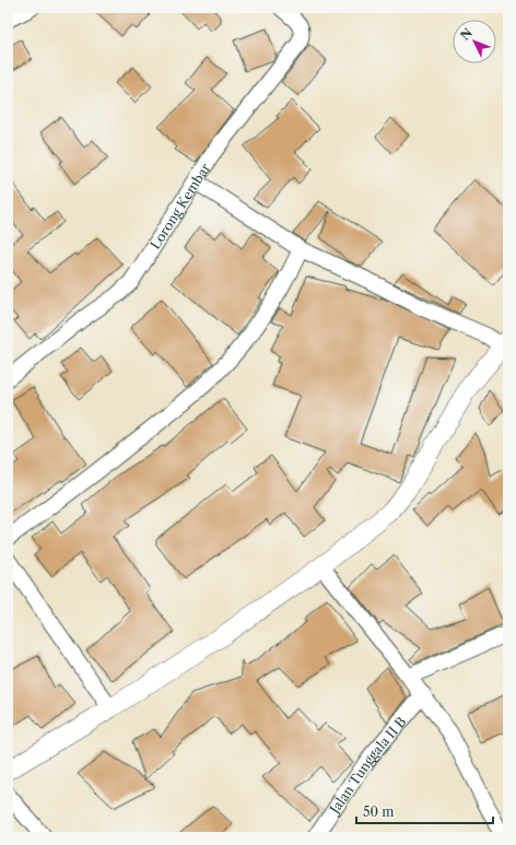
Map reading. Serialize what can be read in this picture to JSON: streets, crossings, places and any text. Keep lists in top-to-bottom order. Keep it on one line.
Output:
{"streets":{"street":["Lorong Kembar","Jalan Tunggala II B"]},"scale_bar":"50 m","north":"top left"}
